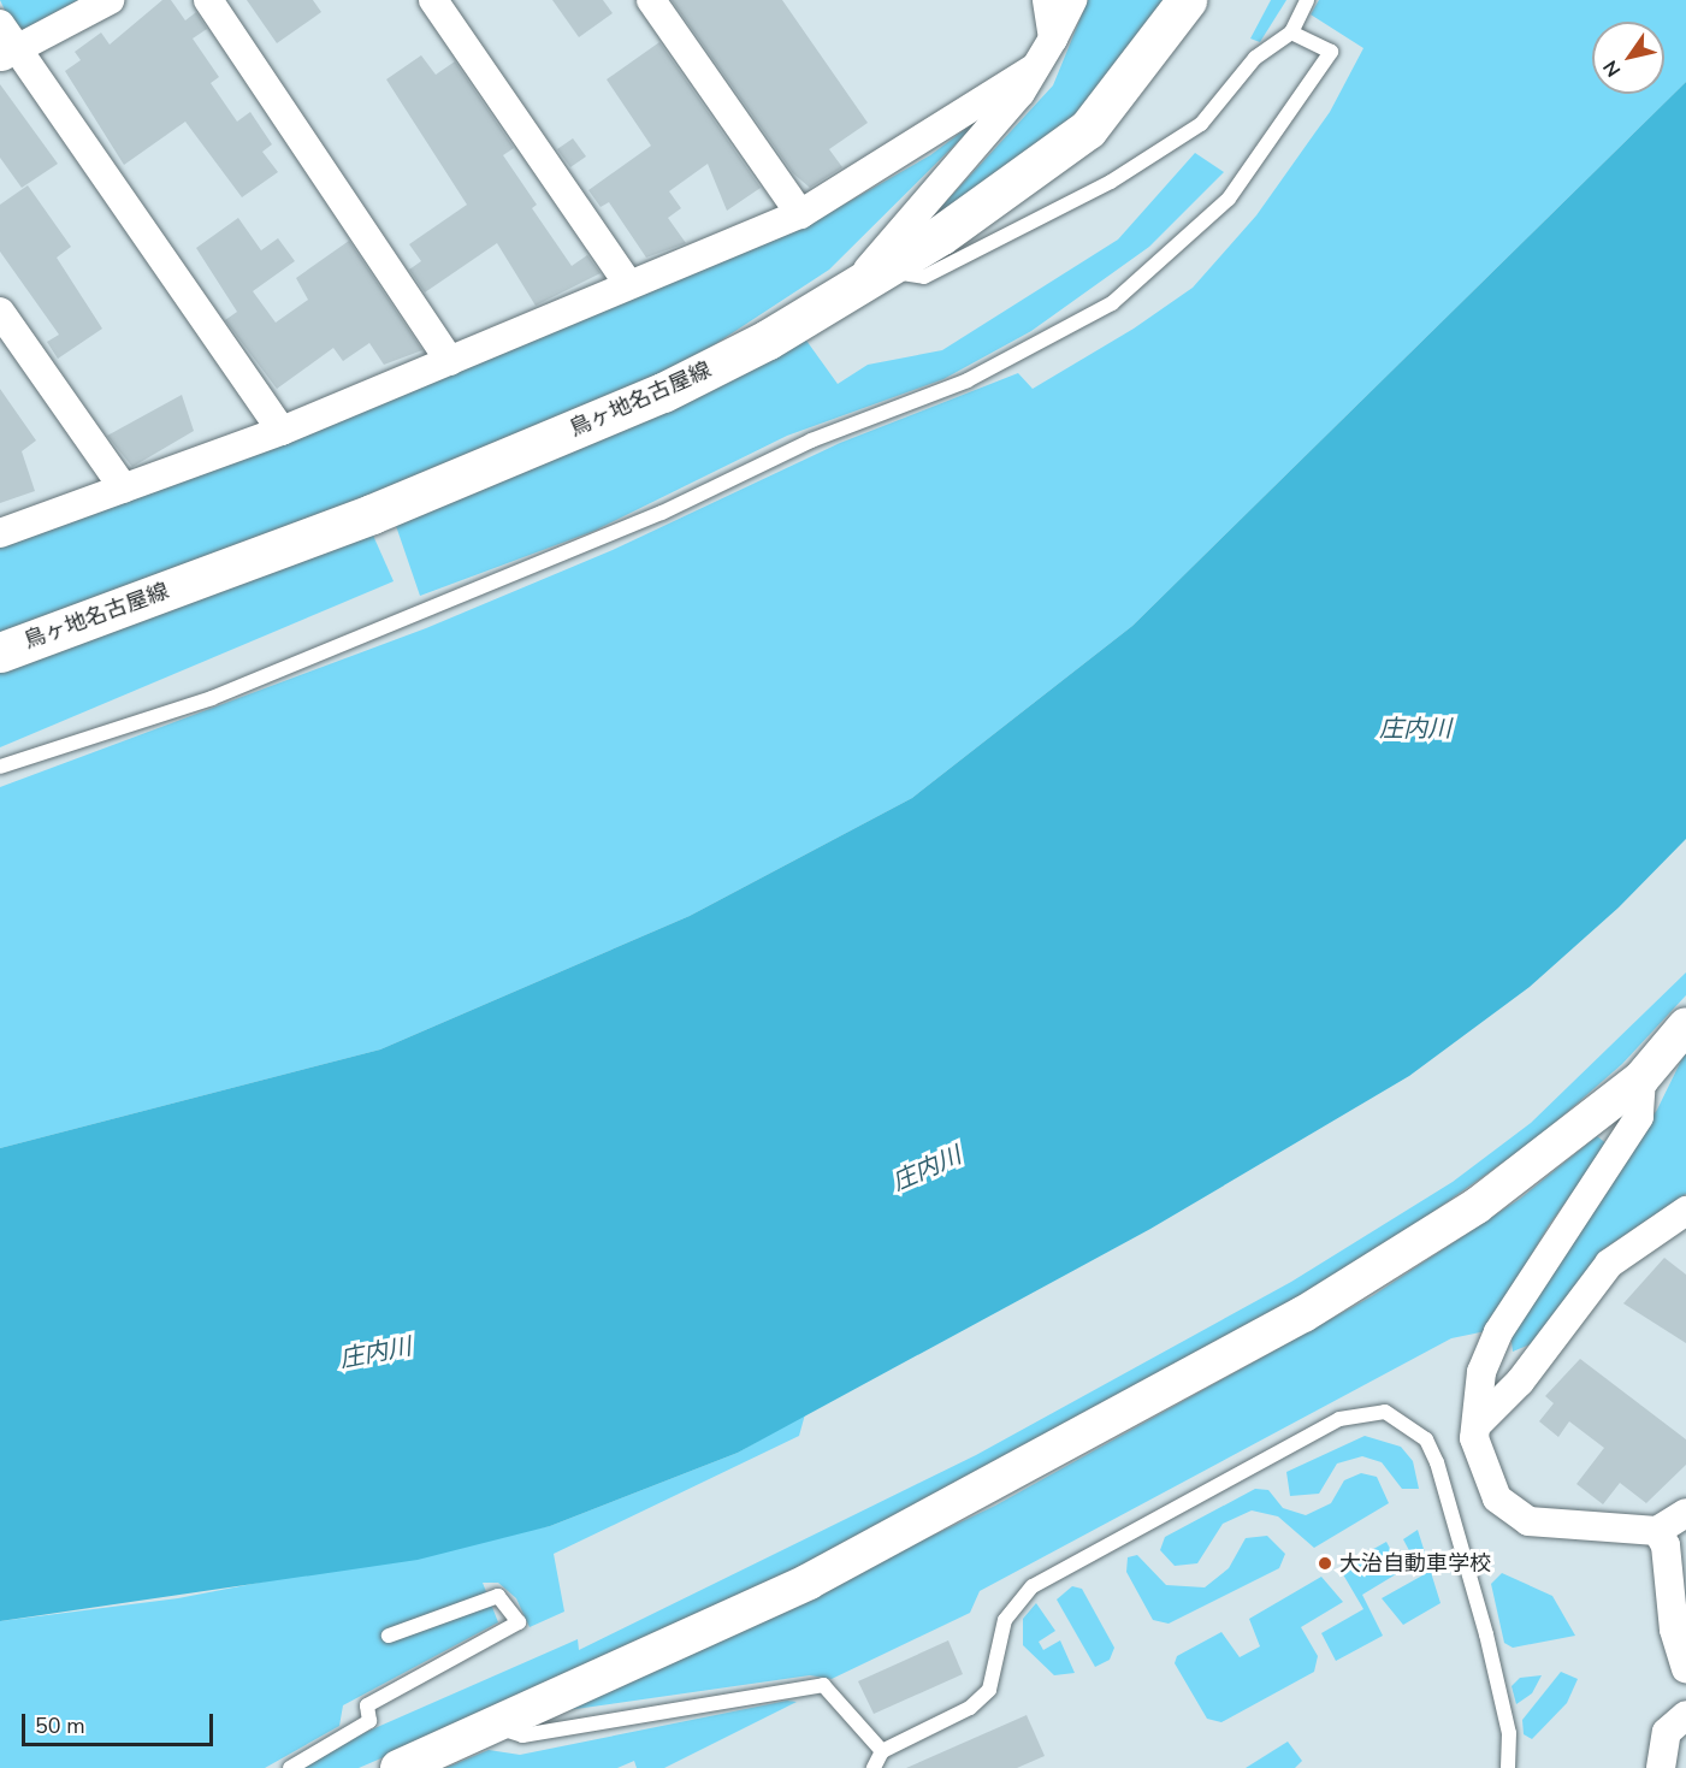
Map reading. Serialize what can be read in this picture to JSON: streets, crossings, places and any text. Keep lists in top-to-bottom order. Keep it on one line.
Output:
{"streets":{"main road":["鳥ヶ地名古屋線"]},"water":["庄内川"],"places":["大治自動車学校"],"scale_bar":"50 m","north":"bottom left"}
